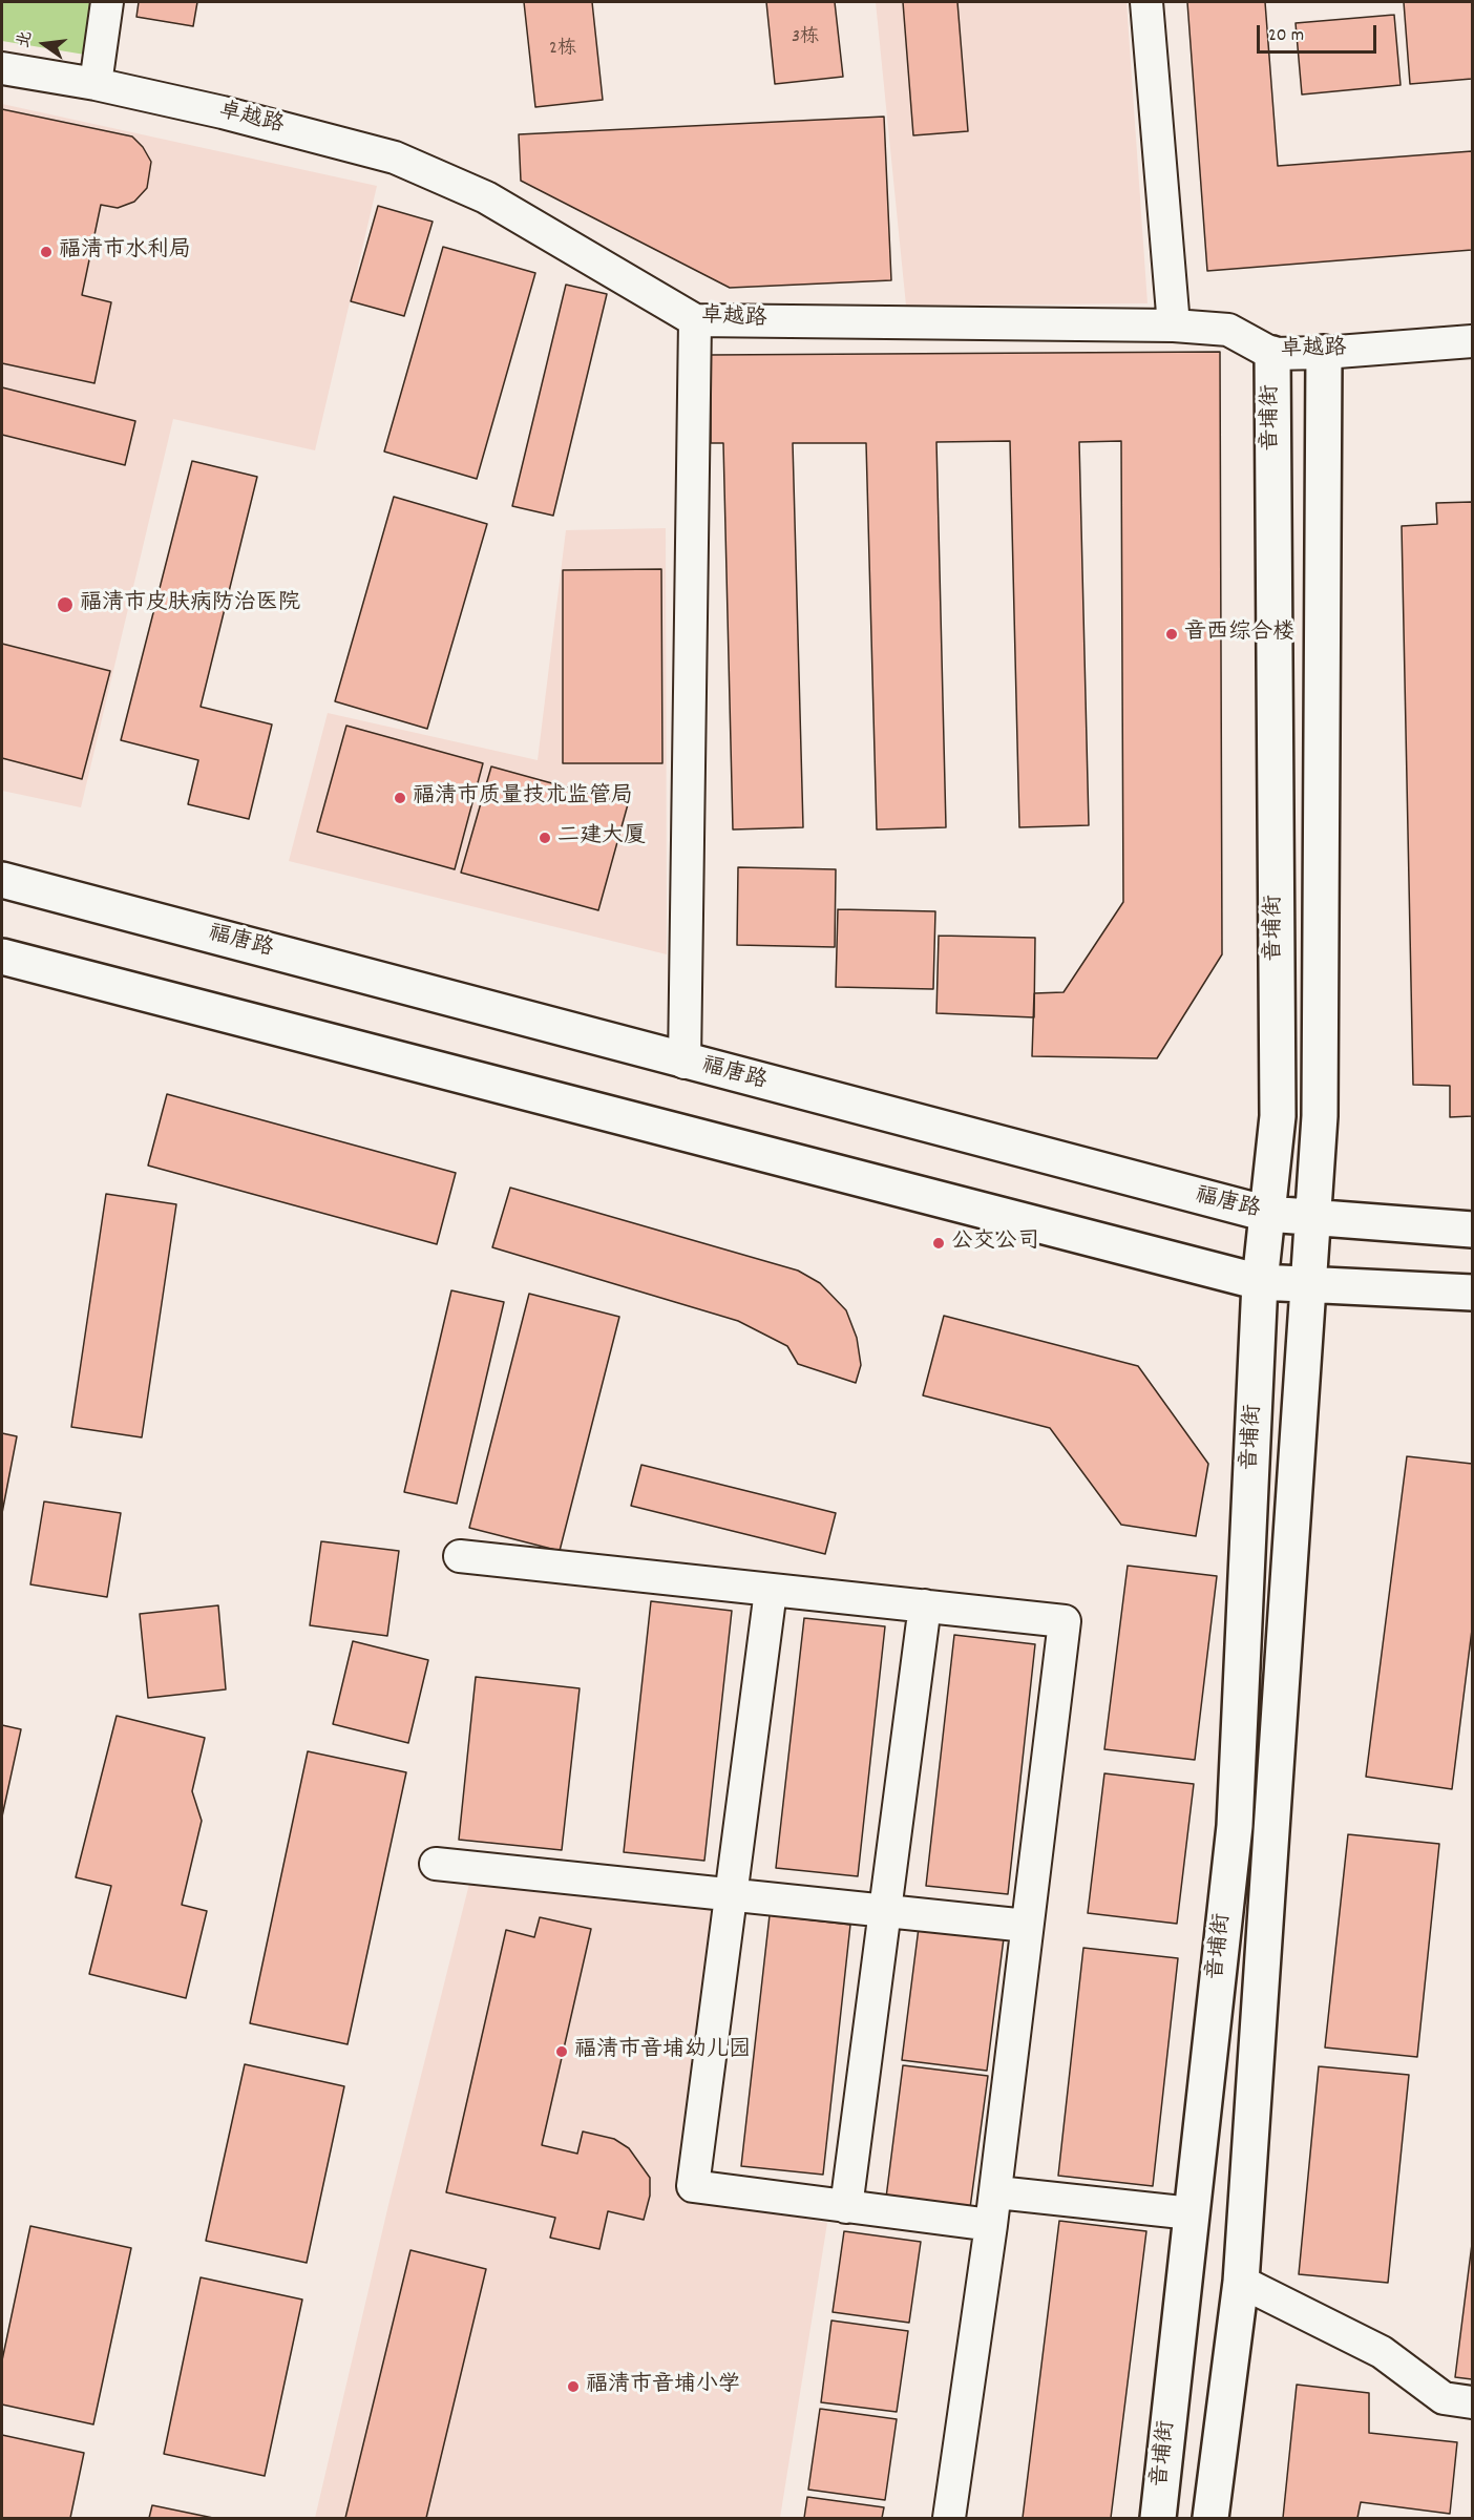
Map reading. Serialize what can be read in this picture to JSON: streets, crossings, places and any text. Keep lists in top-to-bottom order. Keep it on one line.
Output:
{"streets":{"street":["卓越路","音埔街","福唐路"]},"crossings":[["卓越路","音埔街"],["音埔街","福唐路"]],"places":["福清市水利局","福清市皮肤病防治医院","音西综合楼","福清市质量技术监管局","二建大厦","公交公司","福清市音埔幼儿园","福清市音埔小学"],"house_numbers":["3栋","2栋"],"scale_bar":"20 m","north":"left"}
